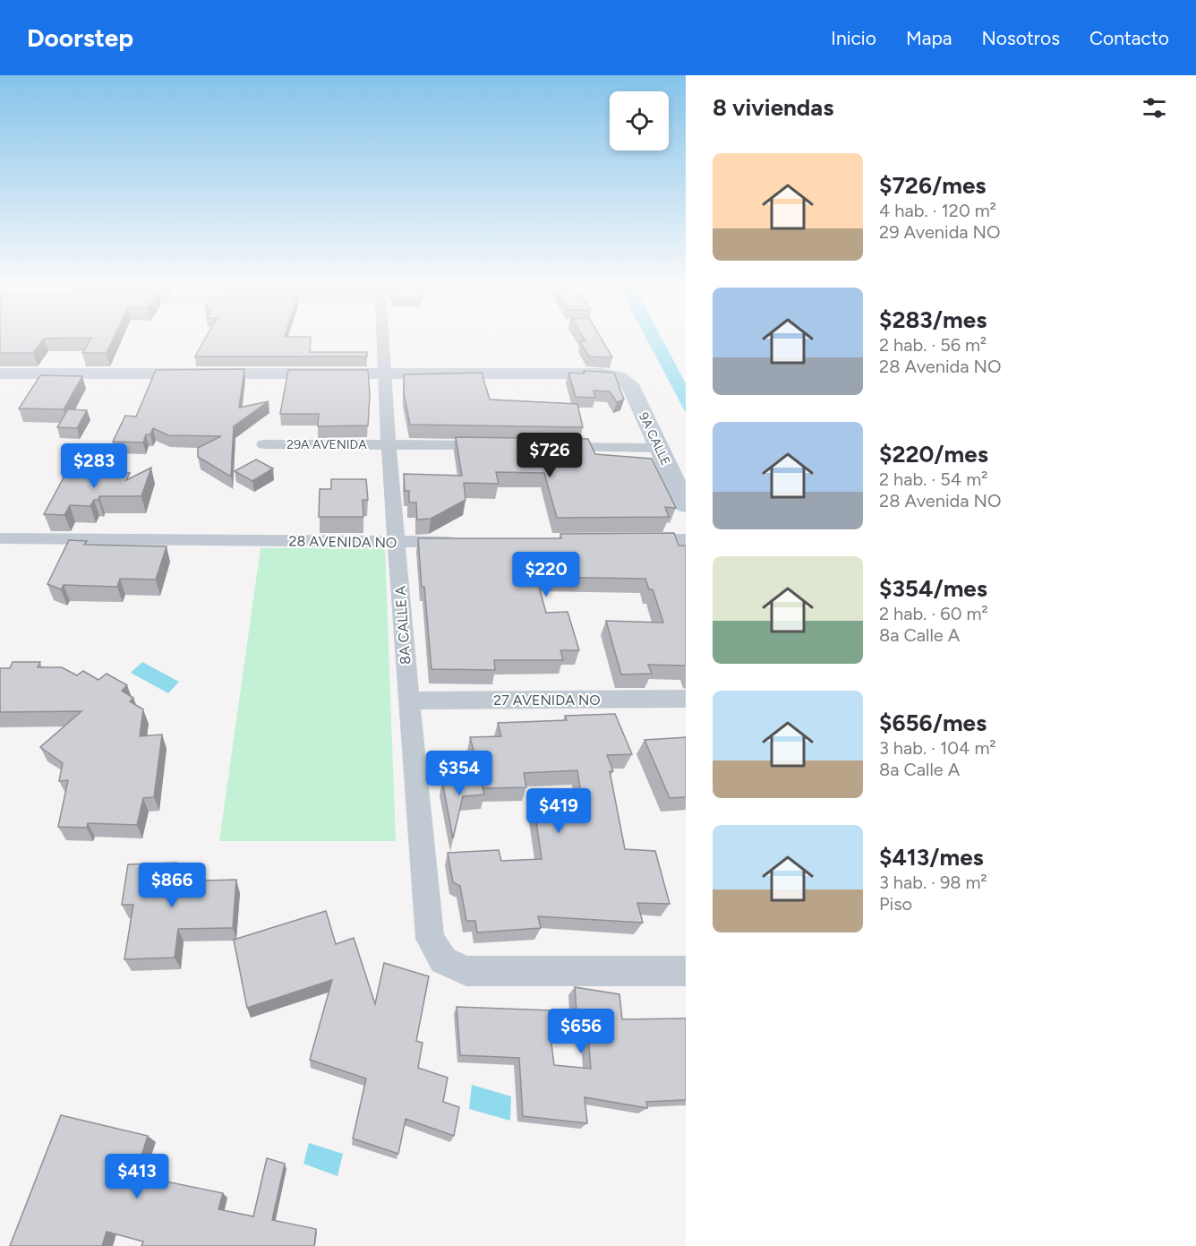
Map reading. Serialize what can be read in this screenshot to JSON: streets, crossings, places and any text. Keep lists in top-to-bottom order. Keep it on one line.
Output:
{"streets":{"street":["9A CALLE","29A AVENIDA","28 AVENIDA NO","8A CALLE A","27 AVENIDA NO"]},"crossings":[["9A CALLE","8A CALLE A"],["29A AVENIDA","8A CALLE A"],["28 AVENIDA NO","8A CALLE A"],["8A CALLE A","27 AVENIDA NO"]],"page":{"header":"Doorstep","nav":["Inicio","Mapa","Nosotros","Contacto"],"heading":"8 viviendas","list":[{"name":"$726/mes","note":"4 hab. · 120 m² · 29 Avenida NO"},{"name":"$283/mes","note":"2 hab. · 56 m² · 28 Avenida NO"},{"name":"$220/mes","note":"2 hab. · 54 m² · 28 Avenida NO"},{"name":"$354/mes","note":"2 hab. · 60 m² · 8a Calle A"},{"name":"$656/mes","note":"3 hab. · 104 m² · 8a Calle A"},{"name":"$413/mes","note":"3 hab. · 98 m² · Piso"}],"price":["$726","$283","$220","$354","$419","$866","$656","$413"]}}
